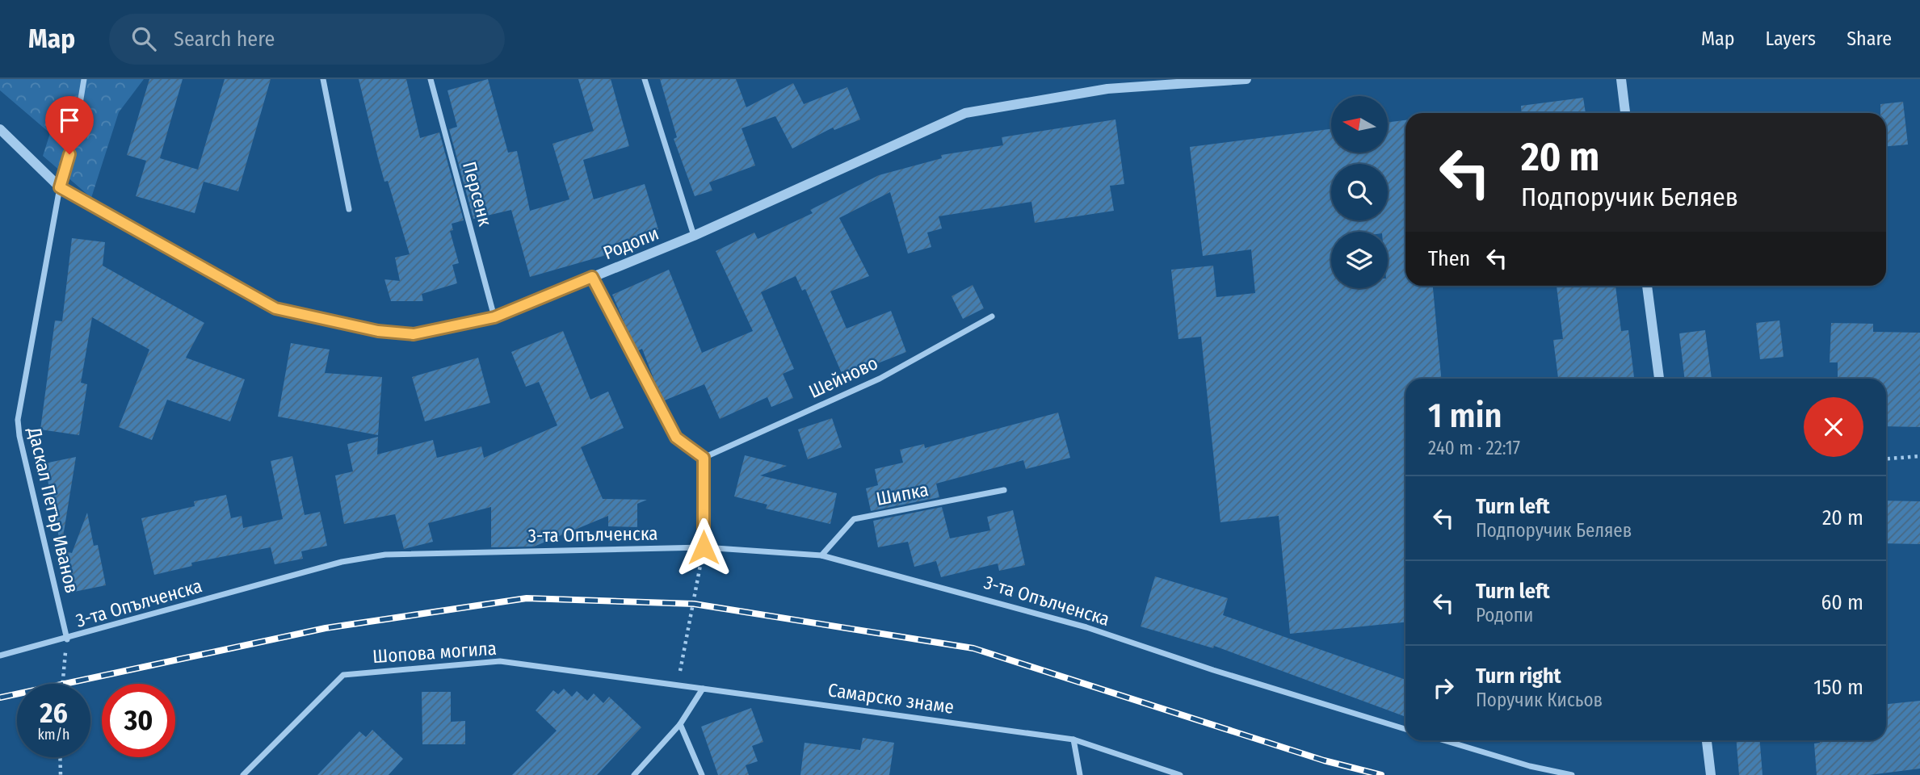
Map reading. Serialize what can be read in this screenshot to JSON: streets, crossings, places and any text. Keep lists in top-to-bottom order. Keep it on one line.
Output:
{"streets":{"street":["Персенк","Родопи","Шейново","Шипка","Даскал Петър Иванов","3-та Опълченска","Шопова могила","Самарско знаме"]},"crossings":[["Персенк","Родопи"],["Родопи","Даскал Петър Иванов"],["Шипка","3-та Опълченска"],["Даскал Петър Иванов","3-та Опълченска"],["Шопова могила","Самарско знаме"]],"north":"left","page":{"header":"Map","search":"Search here","nav":["Map","Layers","Share"],"turn":["20 m","Подпоручик Беляев"],"then":"Then","heading":["1 min","240 m · 22:17"],"list":[{"name":"Turn left","note":"Подпоручик Беляев","value":"20 m"},{"name":"Turn left","note":"Родопи","value":"60 m"},{"name":"Turn right","note":"Поручик Кисьов","value":"150 m"}],"speed":"26 km/h","limit":"30"}}
